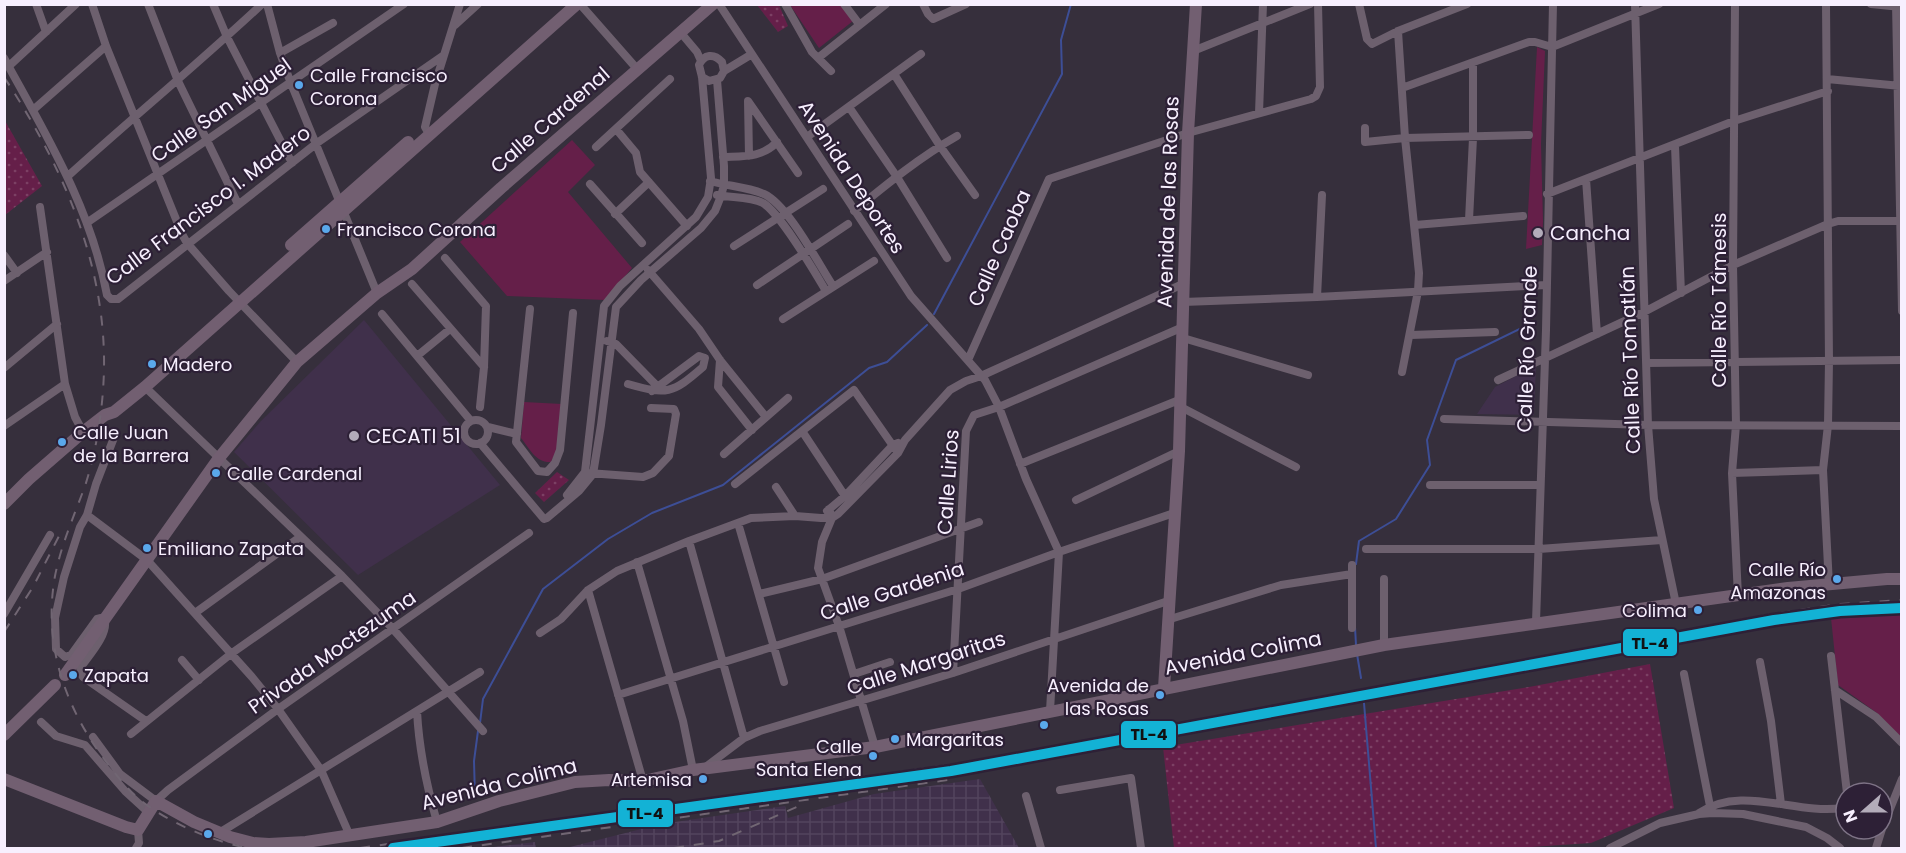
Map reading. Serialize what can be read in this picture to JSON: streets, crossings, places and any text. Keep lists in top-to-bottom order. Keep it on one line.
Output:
{"streets":{"street":["Calle San Miguel","Calle Cardenal","Avenida Deportes","Avenida de las Rosas","Calle Francisco I. Madero","Calle Caoba","Calle Río Támesis","Calle Río Grande","Calle Río Tomatlán","Calle Lirios","Calle Gardenia","Privada Moctezuma","Avenida Colima","Calle Margaritas"]},"crossings":[["Calle San Miguel","Calle Francisco I. Madero"],["Avenida Deportes","Calle Caoba"],["Avenida Deportes","Calle Lirios"],["Avenida Deportes","Calle Gardenia"],["Avenida de las Rosas","Calle Caoba"],["Avenida de las Rosas","Calle Lirios"],["Avenida de las Rosas","Calle Gardenia"],["Avenida de las Rosas","Avenida Colima"],["Avenida de las Rosas","Calle Margaritas"],["Calle Río Támesis","Avenida Colima"],["Calle Río Grande","Avenida Colima"],["Calle Río Tomatlán","Avenida Colima"],["Calle Lirios","Calle Gardenia"],["Calle Lirios","Calle Margaritas"],["Privada Moctezuma","Avenida Colima"],["Avenida Colima","Calle Margaritas"]],"places":["Calle Francisco Corona","Francisco Corona","Cancha","Madero","CECATI 51","Calle Juan de la Barrera","Calle Cardenal","Emiliano Zapata","Calle Río Amazonas","Colima","Zapata","Avenida de las Rosas","Margaritas","Calle Santa Elena","Artemisa"],"lines":["transit line TL-4"],"north":"left"}
